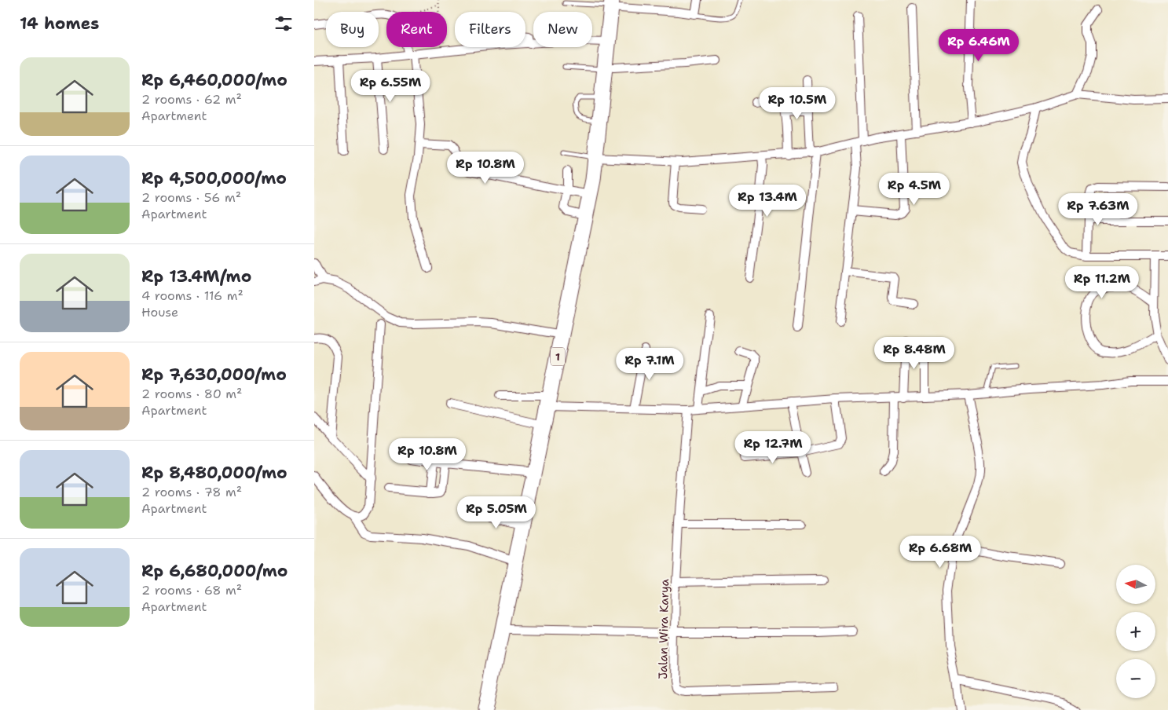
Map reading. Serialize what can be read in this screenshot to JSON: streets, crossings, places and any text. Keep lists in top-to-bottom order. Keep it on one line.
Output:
{"streets":{"highway":["1"],"street":["Jalan Wira Karya"]},"north":"left","page":{"heading":"14 homes","chip":["Buy","Rent","Filters","New"],"price":["Rp 6.46M","Rp 6.55M","Rp 10.5M","Rp 10.8M","Rp 4.5M","Rp 13.4M","Rp 7.63M","Rp 11.2M","Rp 8.48M","Rp 7.1M","Rp 12.7M","Rp 10.8M","Rp 5.05M","Rp 6.68M"],"list":[{"name":"Rp 6,460,000/mo","note":"2 rooms · 62 m² · Apartment"},{"name":"Rp 4,500,000/mo","note":"2 rooms · 56 m² · Apartment"},{"name":"Rp 13.4M/mo","note":"4 rooms · 116 m² · House"},{"name":"Rp 7,630,000/mo","note":"2 rooms · 80 m² · Apartment"},{"name":"Rp 8,480,000/mo","note":"2 rooms · 78 m² · Apartment"},{"name":"Rp 6,680,000/mo","note":"2 rooms · 68 m² · Apartment"}],"map_buttons":["+","−"]}}
